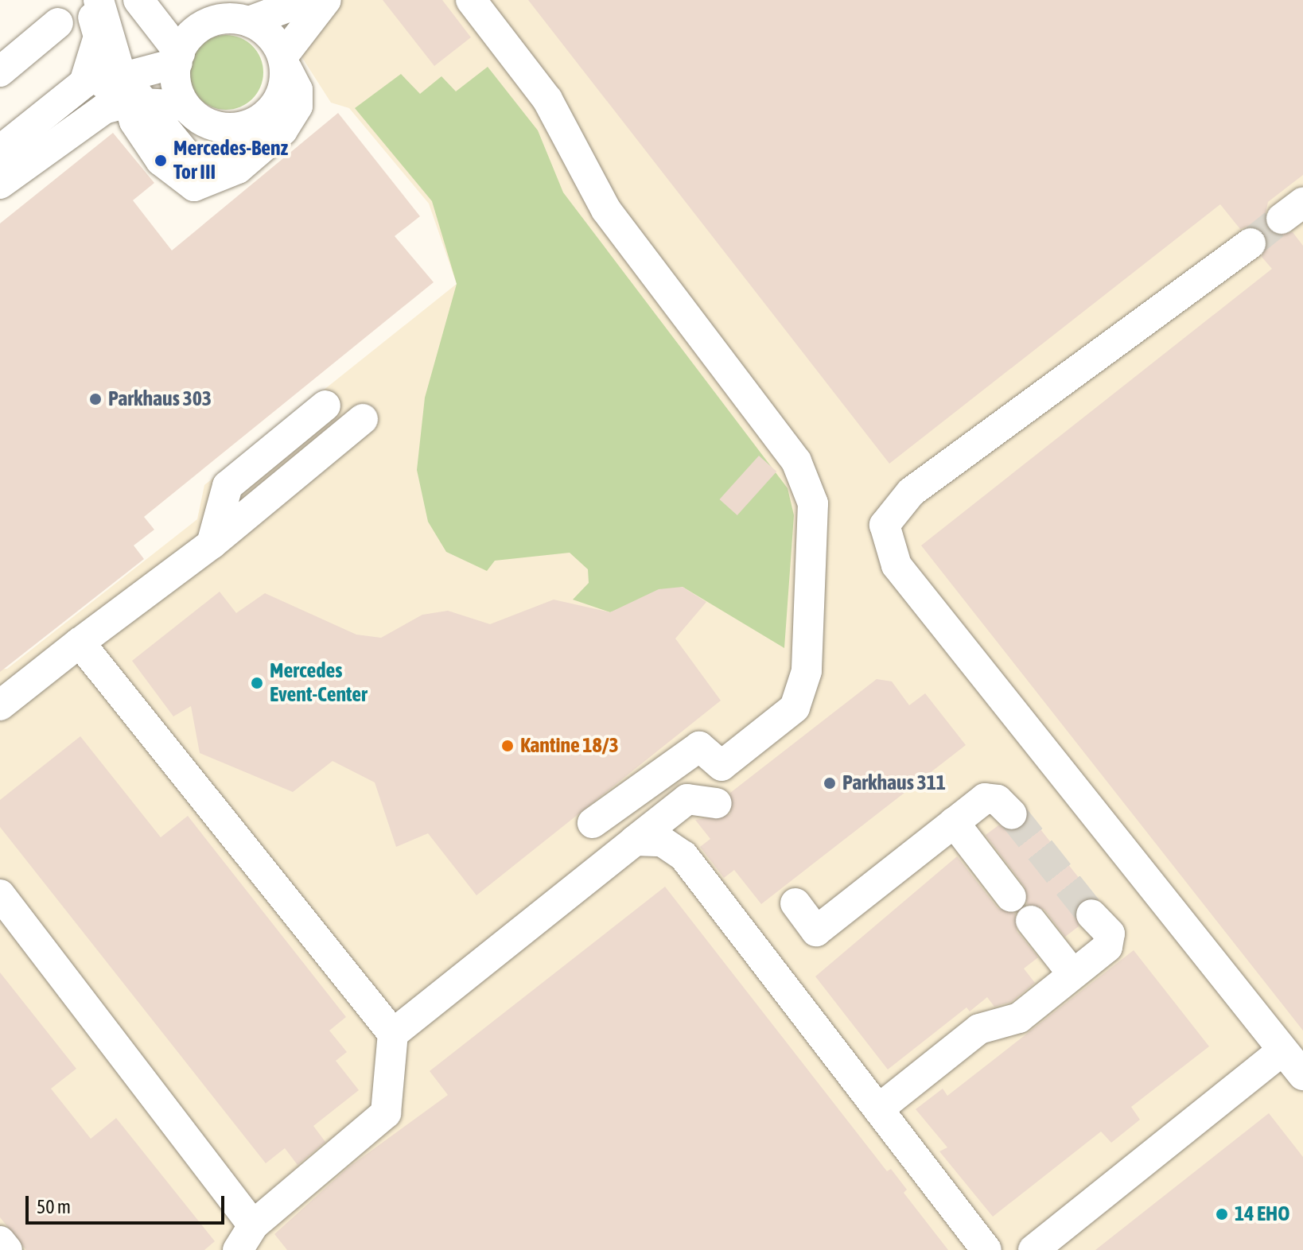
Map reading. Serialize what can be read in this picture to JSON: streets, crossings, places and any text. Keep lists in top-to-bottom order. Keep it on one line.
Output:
{"places":["Mercedes-Benz Tor III","Parkhaus 303","Mercedes Event-Center","Kantine 18/3","Parkhaus 311","14 EHO"],"scale_bar":"50 m"}
